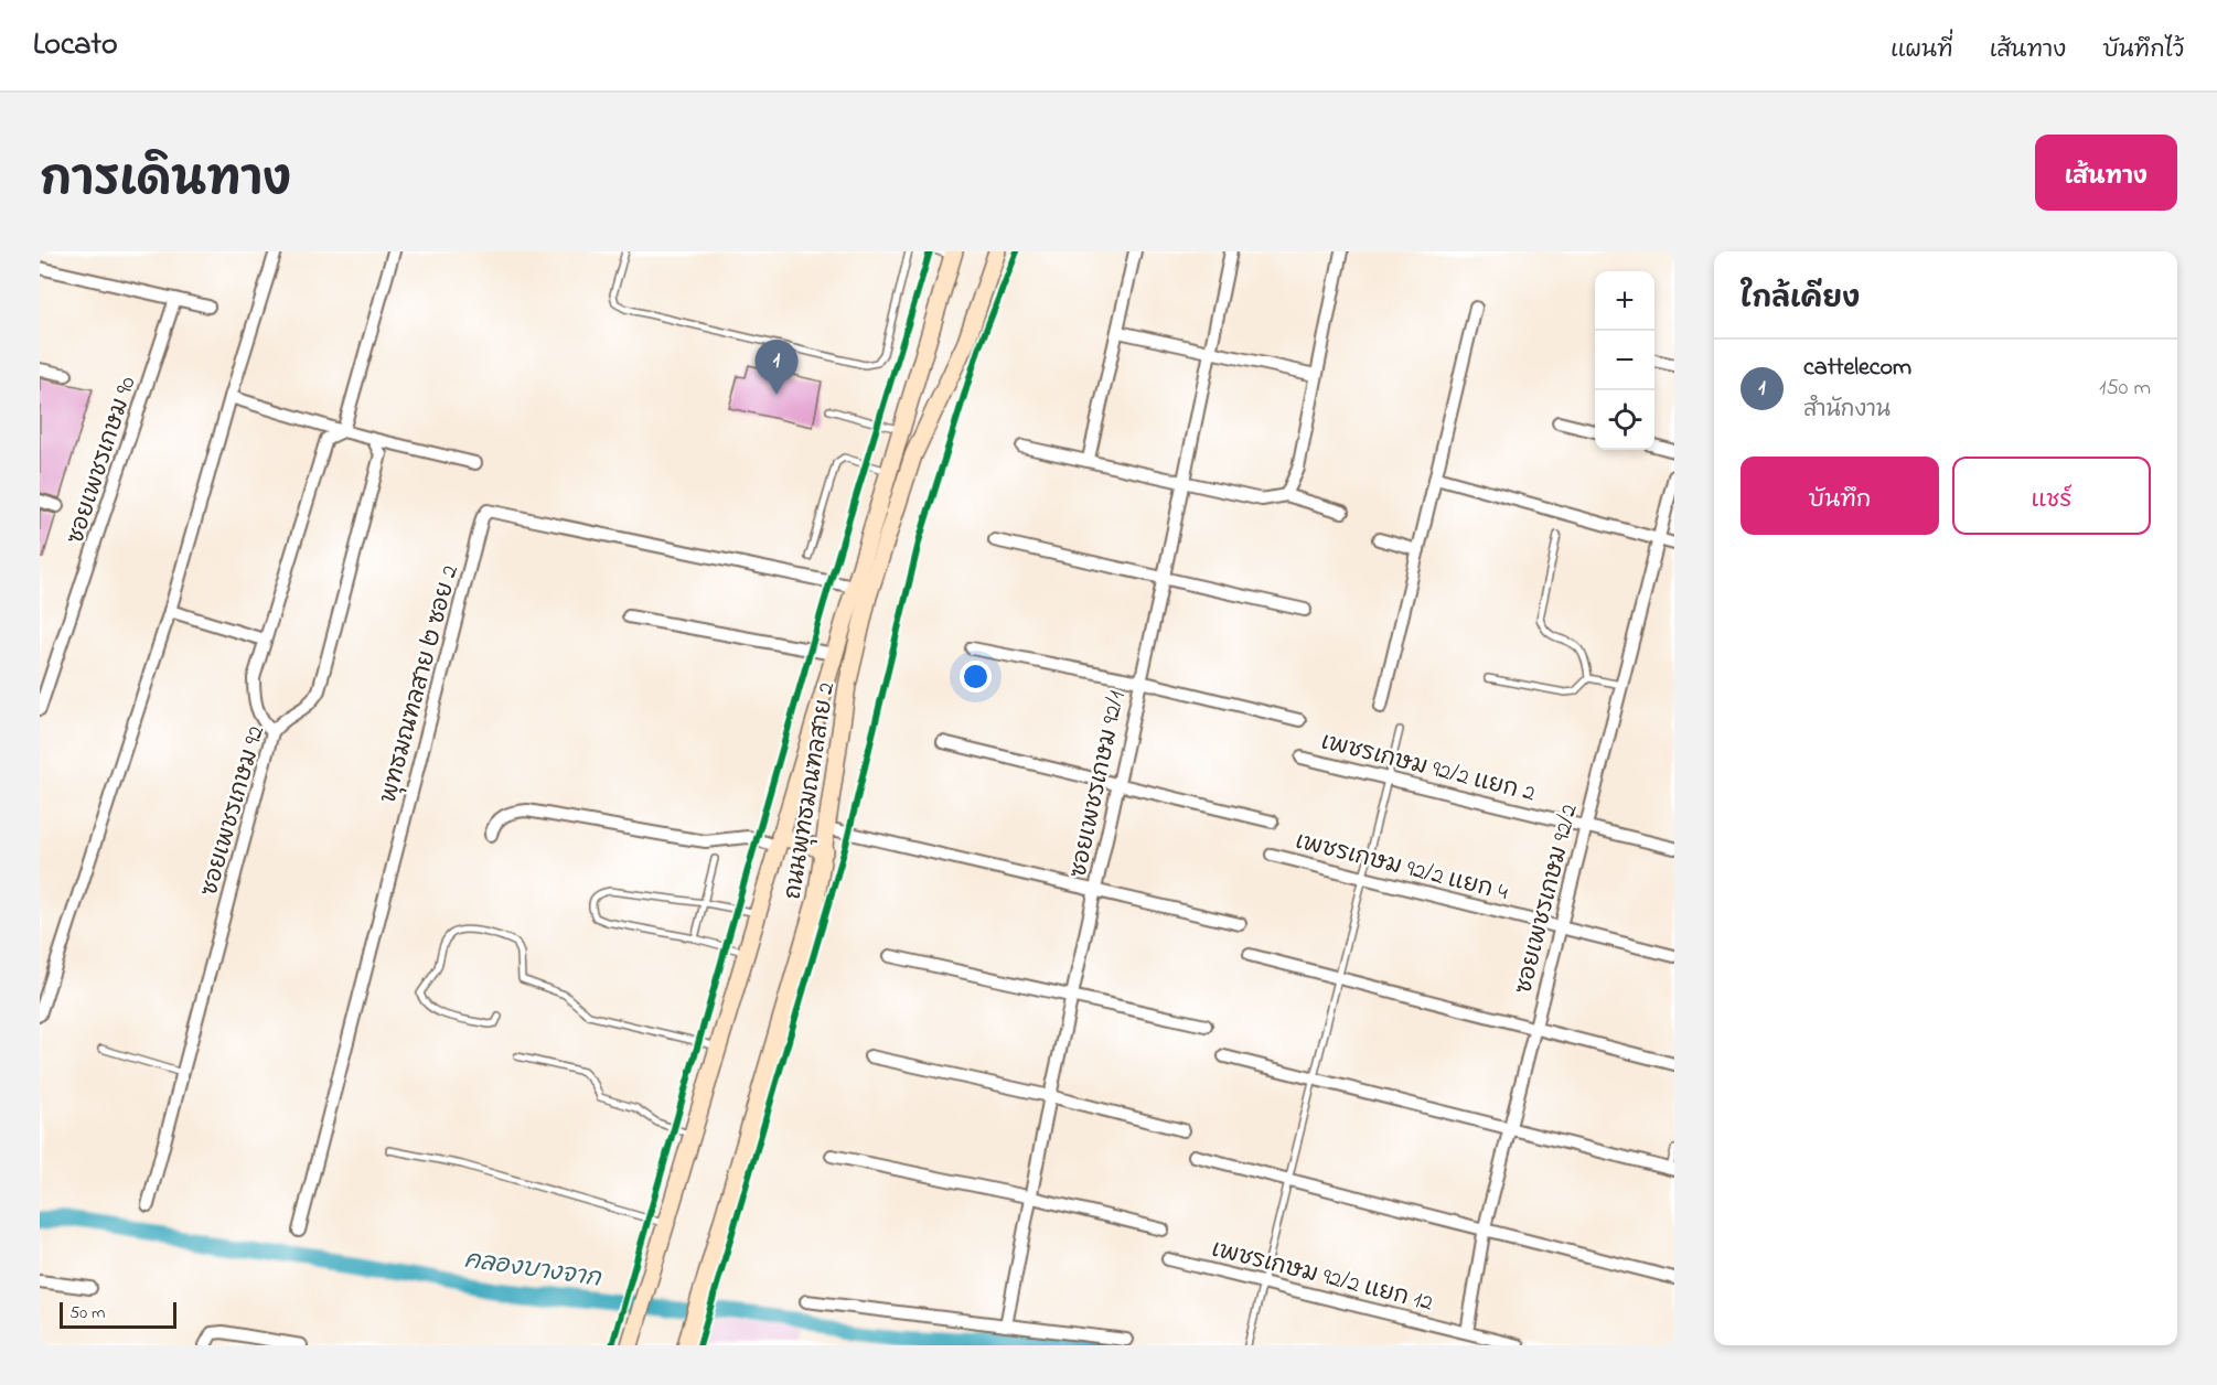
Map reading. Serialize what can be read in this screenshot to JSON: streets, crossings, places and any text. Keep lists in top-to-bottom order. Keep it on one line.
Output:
{"streets":{"main road":["ถนนพุทธมณฑลสาย 2"],"street":["ซอยเพชรเกษม 90","พุทธมณฑลสาย ๒ ซอย 2","เพชรเกษม 92/2 แยก 2","ซอยเพชรเกษม 92/1","ซอยเพชรเกษม 92","เพชรเกษม 92/2 แยก 4","ซอยเพชรเกษม 92/2","เพชรเกษม 92/2 แยก 12"]},"crossings":[["พุทธมณฑลสาย ๒ ซอย 2","ถนนพุทธมณฑลสาย 2"],["เพชรเกษม 92/2 แยก 2","ซอยเพชรเกษม 92/2"],["เพชรเกษม 92/2 แยก 4","ซอยเพชรเกษม 92/2"],["ซอยเพชรเกษม 92/2","เพชรเกษม 92/2 แยก 12"]],"water":["คลองบางจาก"],"scale_bar":"50 m","page":{"header":"Locato","nav":["แผนที่","เส้นทาง","บันทึกไว้"],"title":"การเดินทาง","buttons":["เส้นทาง",["บันทึก","แชร์"]],"heading":"ใกล้เคียง","map_buttons":["+","−"],"list":[{"mark":"1","name":"cattelecom","note":"สำนักงาน","value":"150 m"}],"pins":"1","scale":"50 m"}}
